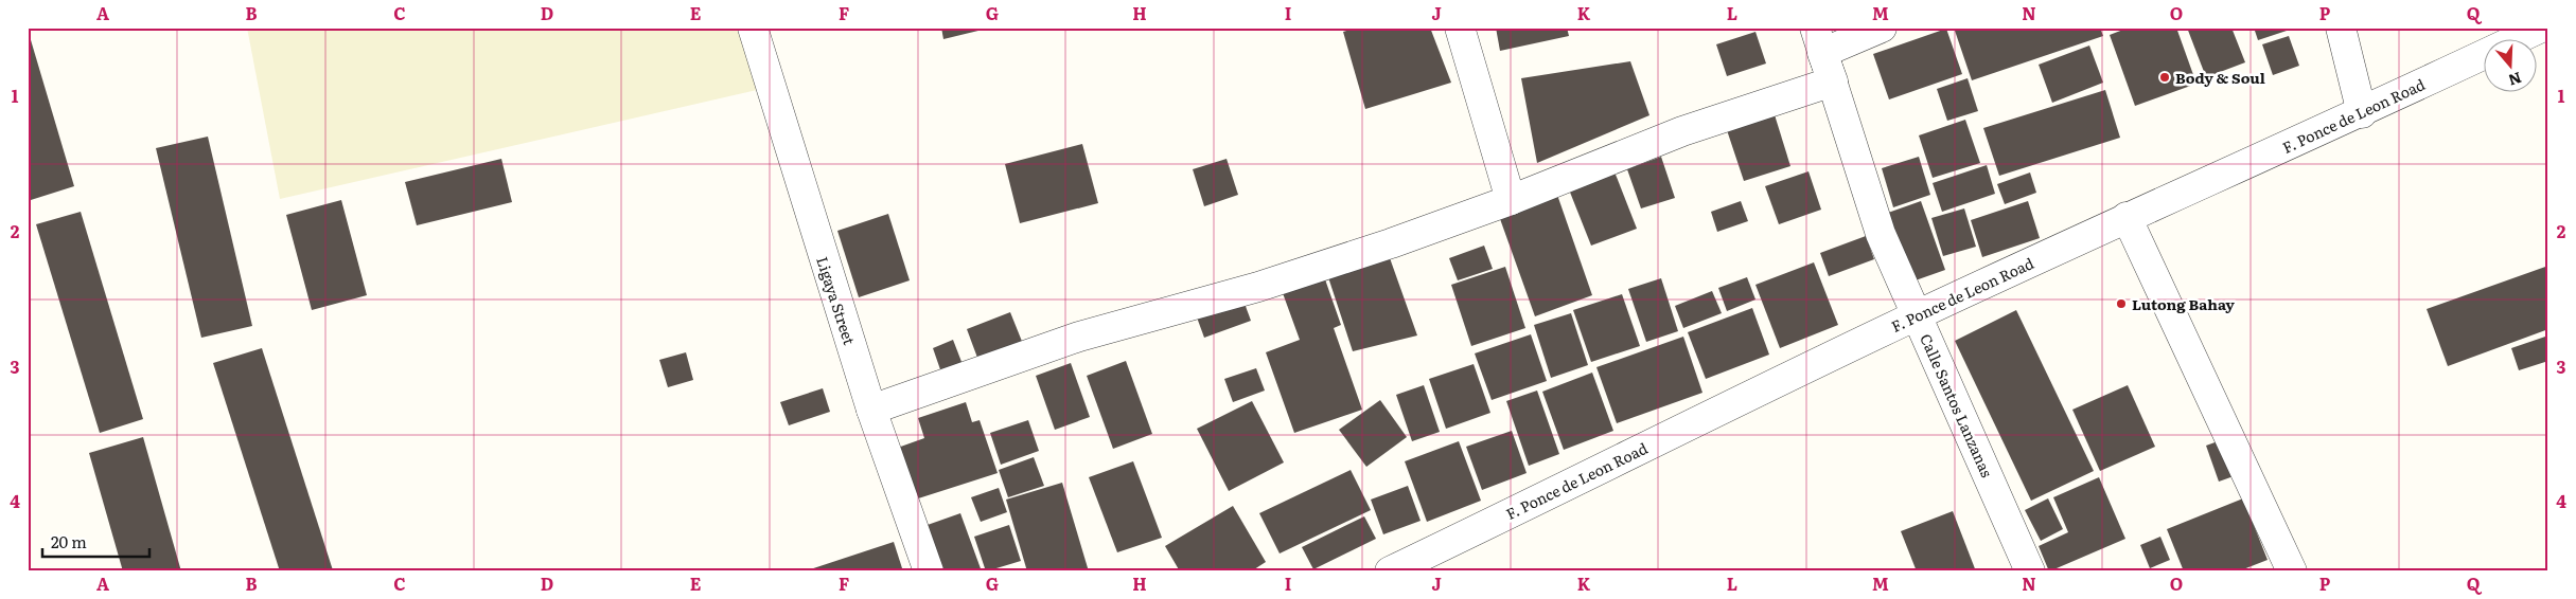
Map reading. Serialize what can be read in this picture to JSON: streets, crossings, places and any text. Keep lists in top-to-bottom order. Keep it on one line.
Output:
{"streets":{"street":["F. Ponce de Leon Road","Ligaya Street","Calle Santos Lanzanas"]},"crossings":[["F. Ponce de Leon Road","Calle Santos Lanzanas"]],"places":["Body & Soul","Lutong Bahay"],"scale_bar":"20 m","north":"bottom","grid":{"columns":["A","B","C","D","E","F","G","H","I","J","K","L","M","N","O","P","Q"],"rows":["1","2","3","4"]}}
